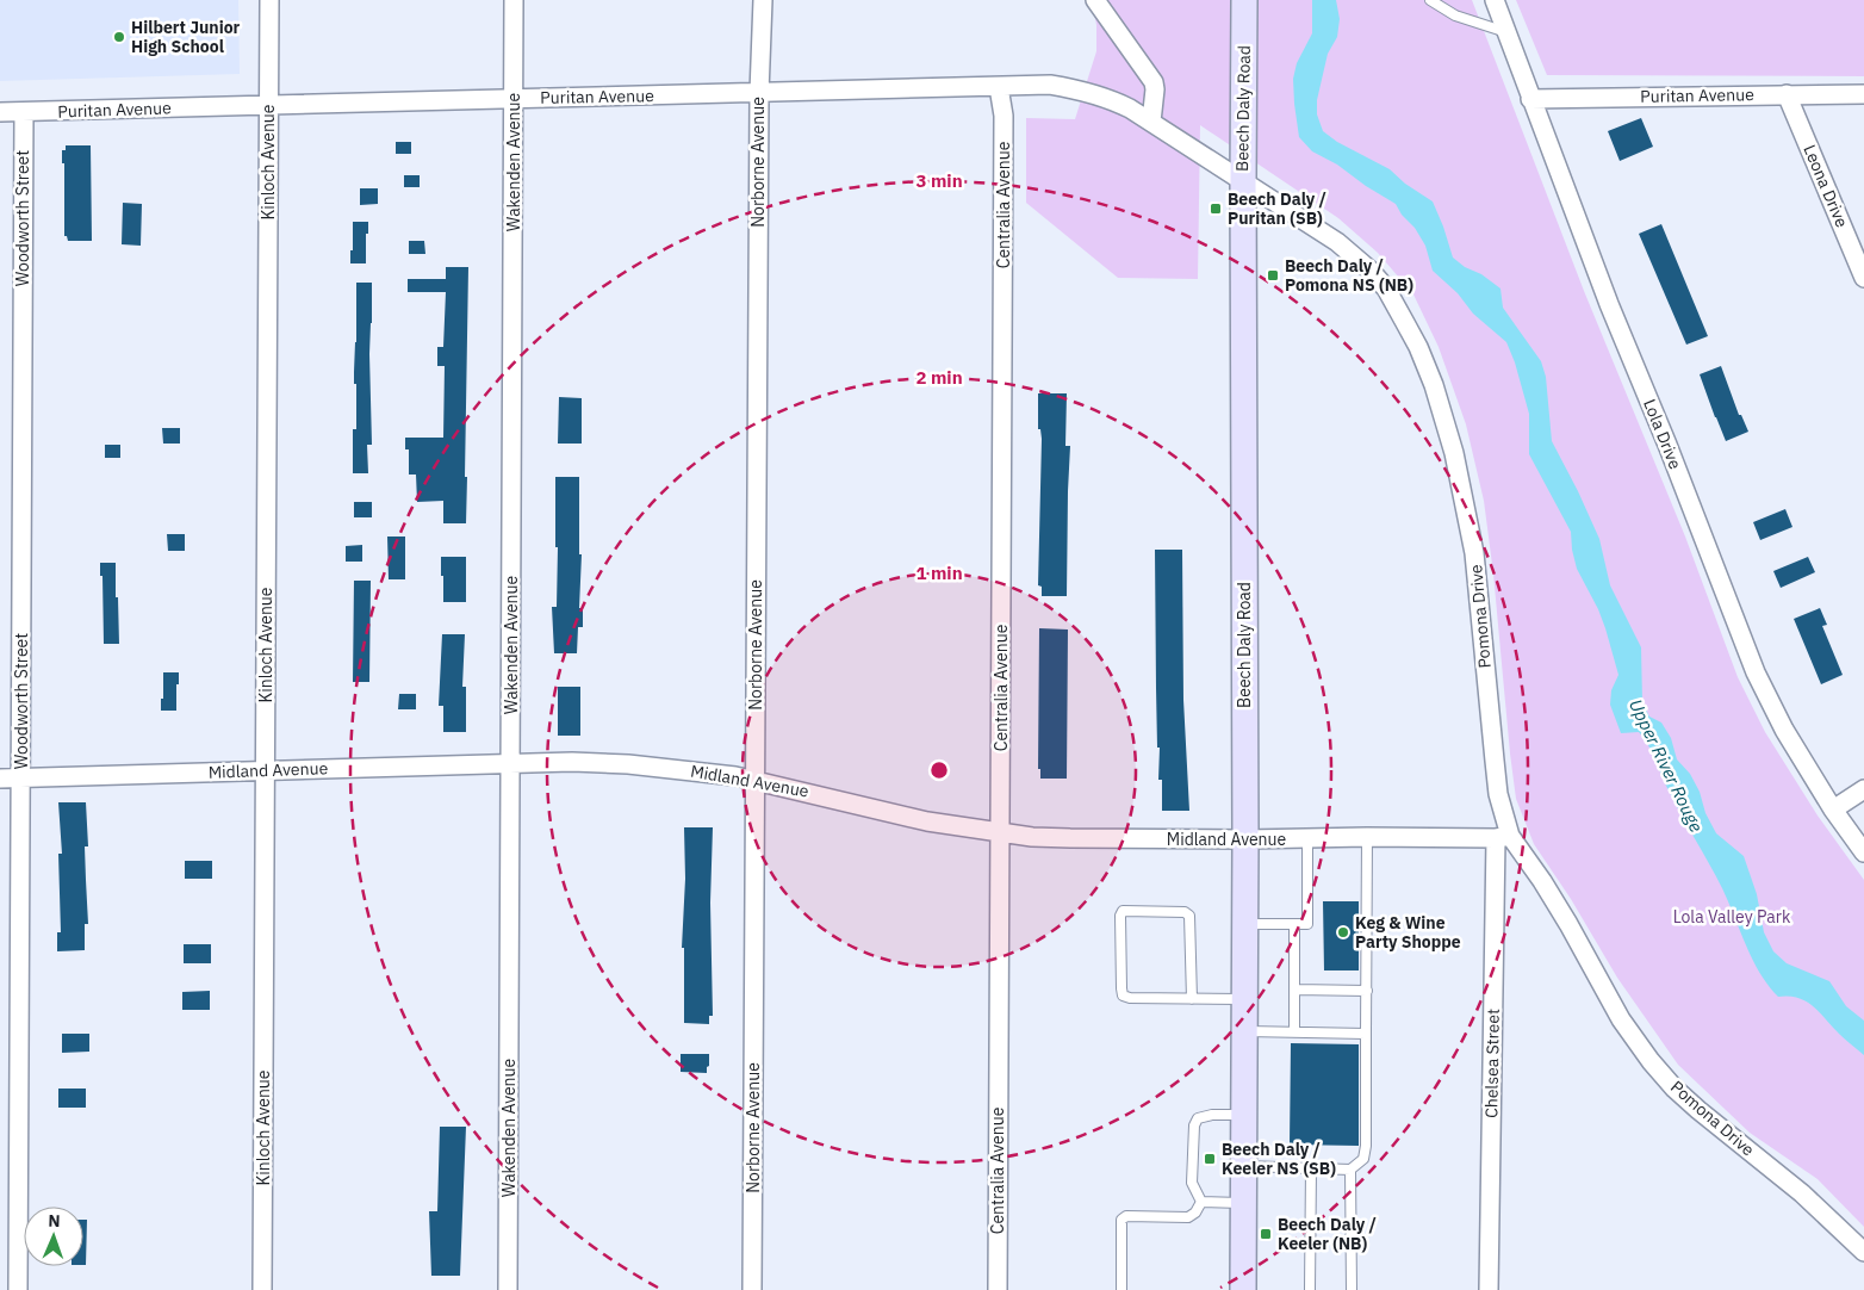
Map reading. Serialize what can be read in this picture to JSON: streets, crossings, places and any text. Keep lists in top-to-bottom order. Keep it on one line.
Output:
{"streets":{"main road":["Beech Daly Road"],"street":["Puritan Avenue","Kinloch Avenue","Wakenden Avenue","Norborne Avenue","Leona Drive","Centralia Avenue","Woodworth Street","Lola Drive","Pomona Drive","Midland Avenue","Chelsea Street"]},"crossings":[["Puritan Avenue","Kinloch Avenue"],["Puritan Avenue","Wakenden Avenue"],["Puritan Avenue","Norborne Avenue"],["Puritan Avenue","Leona Drive"],["Puritan Avenue","Centralia Avenue"],["Puritan Avenue","Woodworth Street"],["Puritan Avenue","Lola Drive"],["Puritan Avenue","Pomona Drive"],["Beech Daly Road","Pomona Drive"],["Beech Daly Road","Midland Avenue"],["Kinloch Avenue","Midland Avenue"],["Wakenden Avenue","Midland Avenue"],["Norborne Avenue","Midland Avenue"],["Centralia Avenue","Midland Avenue"],["Woodworth Street","Midland Avenue"],["Pomona Drive","Midland Avenue"],["Pomona Drive","Chelsea Street"],["Midland Avenue","Chelsea Street"]],"water":["Upper River Rouge"],"parks":["Lola Valley Park"],"places":{"other":["Hilbert Junior High School","Keg & Wine Party Shoppe"],"transit":["Beech Daly / Puritan (SB)","Beech Daly / Pomona NS (NB)","Beech Daly / Keeler NS (SB)","Beech Daly / Keeler (NB)"]},"north":"top","rings":["3 min","2 min","1 min"]}
